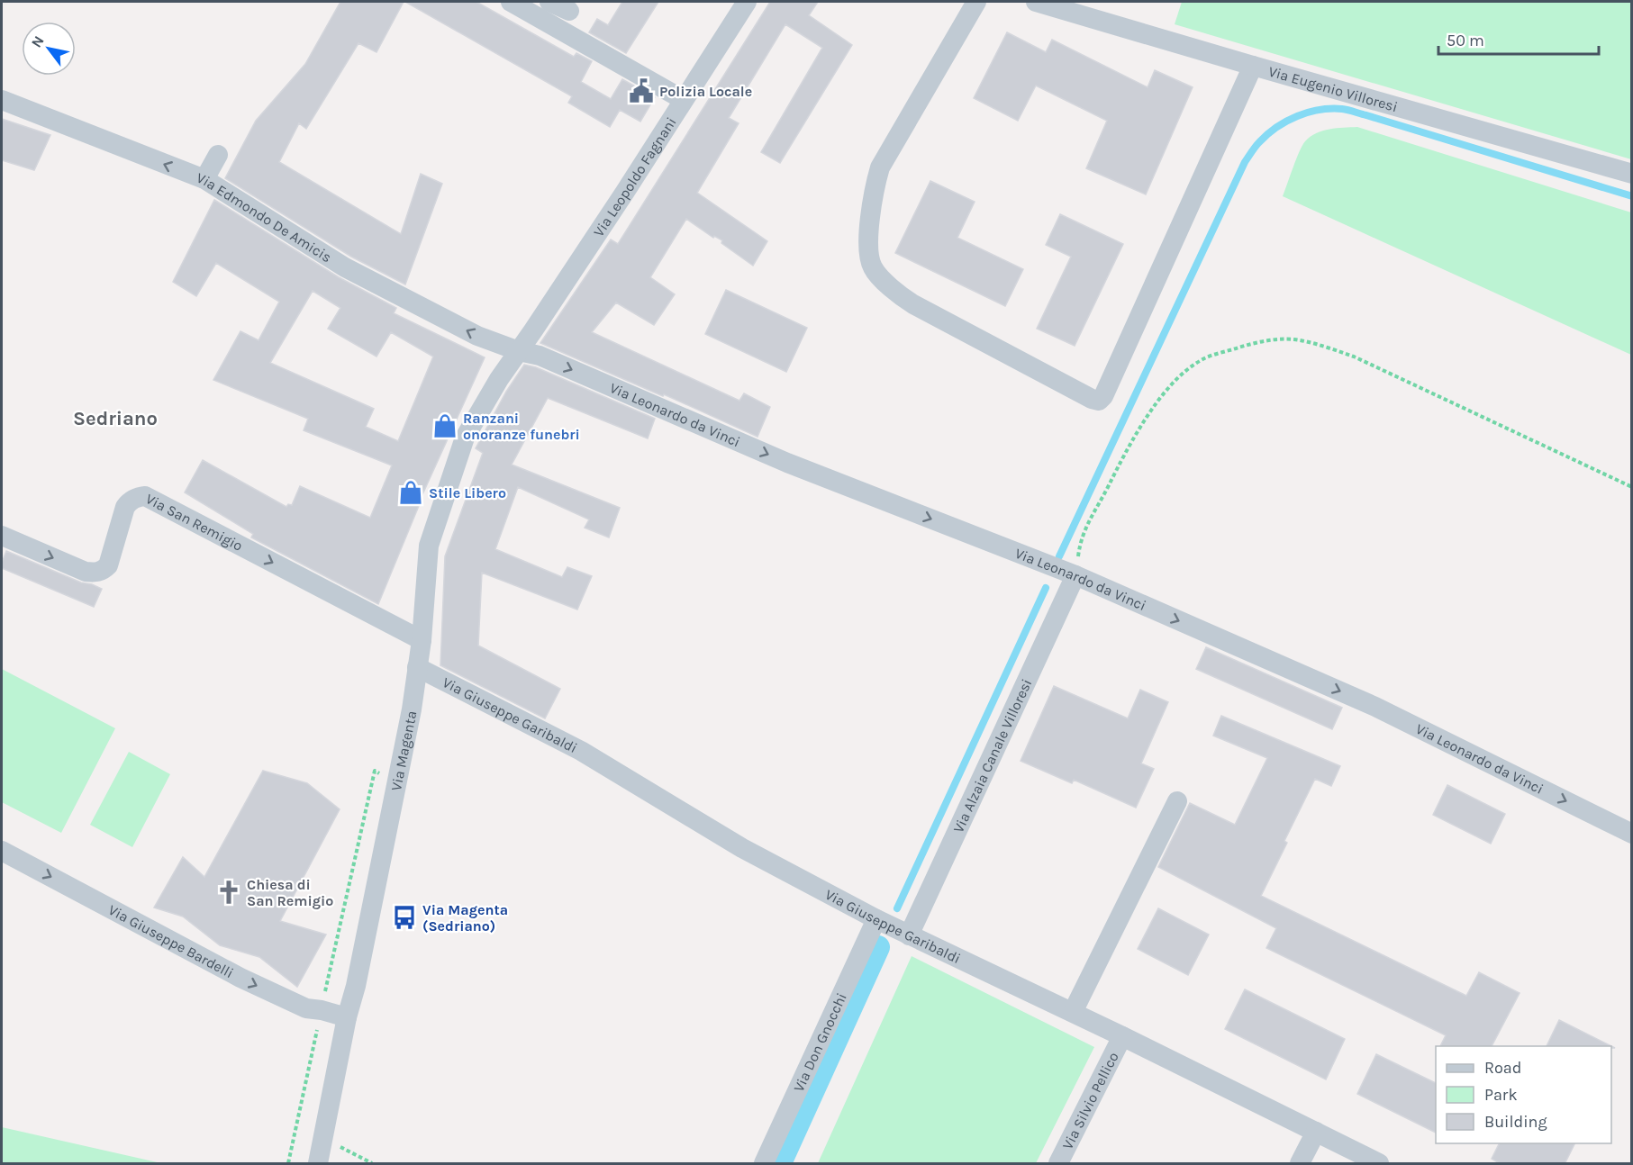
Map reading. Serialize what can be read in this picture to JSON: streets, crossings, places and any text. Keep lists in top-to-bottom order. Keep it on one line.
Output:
{"streets":{"street":["Via Eugenio Villoresi","Via Leopoldo Fagnani","Via Edmondo De Amicis","Via Leonardo da Vinci","Via San Remigio","Via Giuseppe Garibaldi","Via Magenta","Via Alzaia Canale Villoresi","Via Giuseppe Bardelli","Via Don Gnocchi","Via Silvio Pellico"]},"crossings":[["Via Leopoldo Fagnani","Via Edmondo De Amicis"],["Via Leopoldo Fagnani","Via Leonardo da Vinci"],["Via Leopoldo Fagnani","Via Magenta"],["Via Edmondo De Amicis","Via Leonardo da Vinci"],["Via Edmondo De Amicis","Via Magenta"],["Via Leonardo da Vinci","Via Magenta"],["Via Leonardo da Vinci","Via Alzaia Canale Villoresi"],["Via San Remigio","Via Magenta"],["Via Giuseppe Garibaldi","Via Magenta"],["Via Giuseppe Garibaldi","Via Alzaia Canale Villoresi"],["Via Giuseppe Garibaldi","Via Don Gnocchi"],["Via Giuseppe Garibaldi","Via Silvio Pellico"],["Via Magenta","Via Giuseppe Bardelli"]],"one_way":["Via Edmondo De Amicis","Via Leonardo da Vinci","Via San Remigio","Via Giuseppe Bardelli"],"districts":["Sedriano"],"places":{"public building":["Polizia Locale"],"shop":["Ranzani onoranze funebri","Stile Libero"],"church":["Chiesa di San Remigio"],"bus stop":["Via Magenta (Sedriano)"]},"legend":["Road","Park","Building"],"scale_bar":"50 m","north":"top left"}
